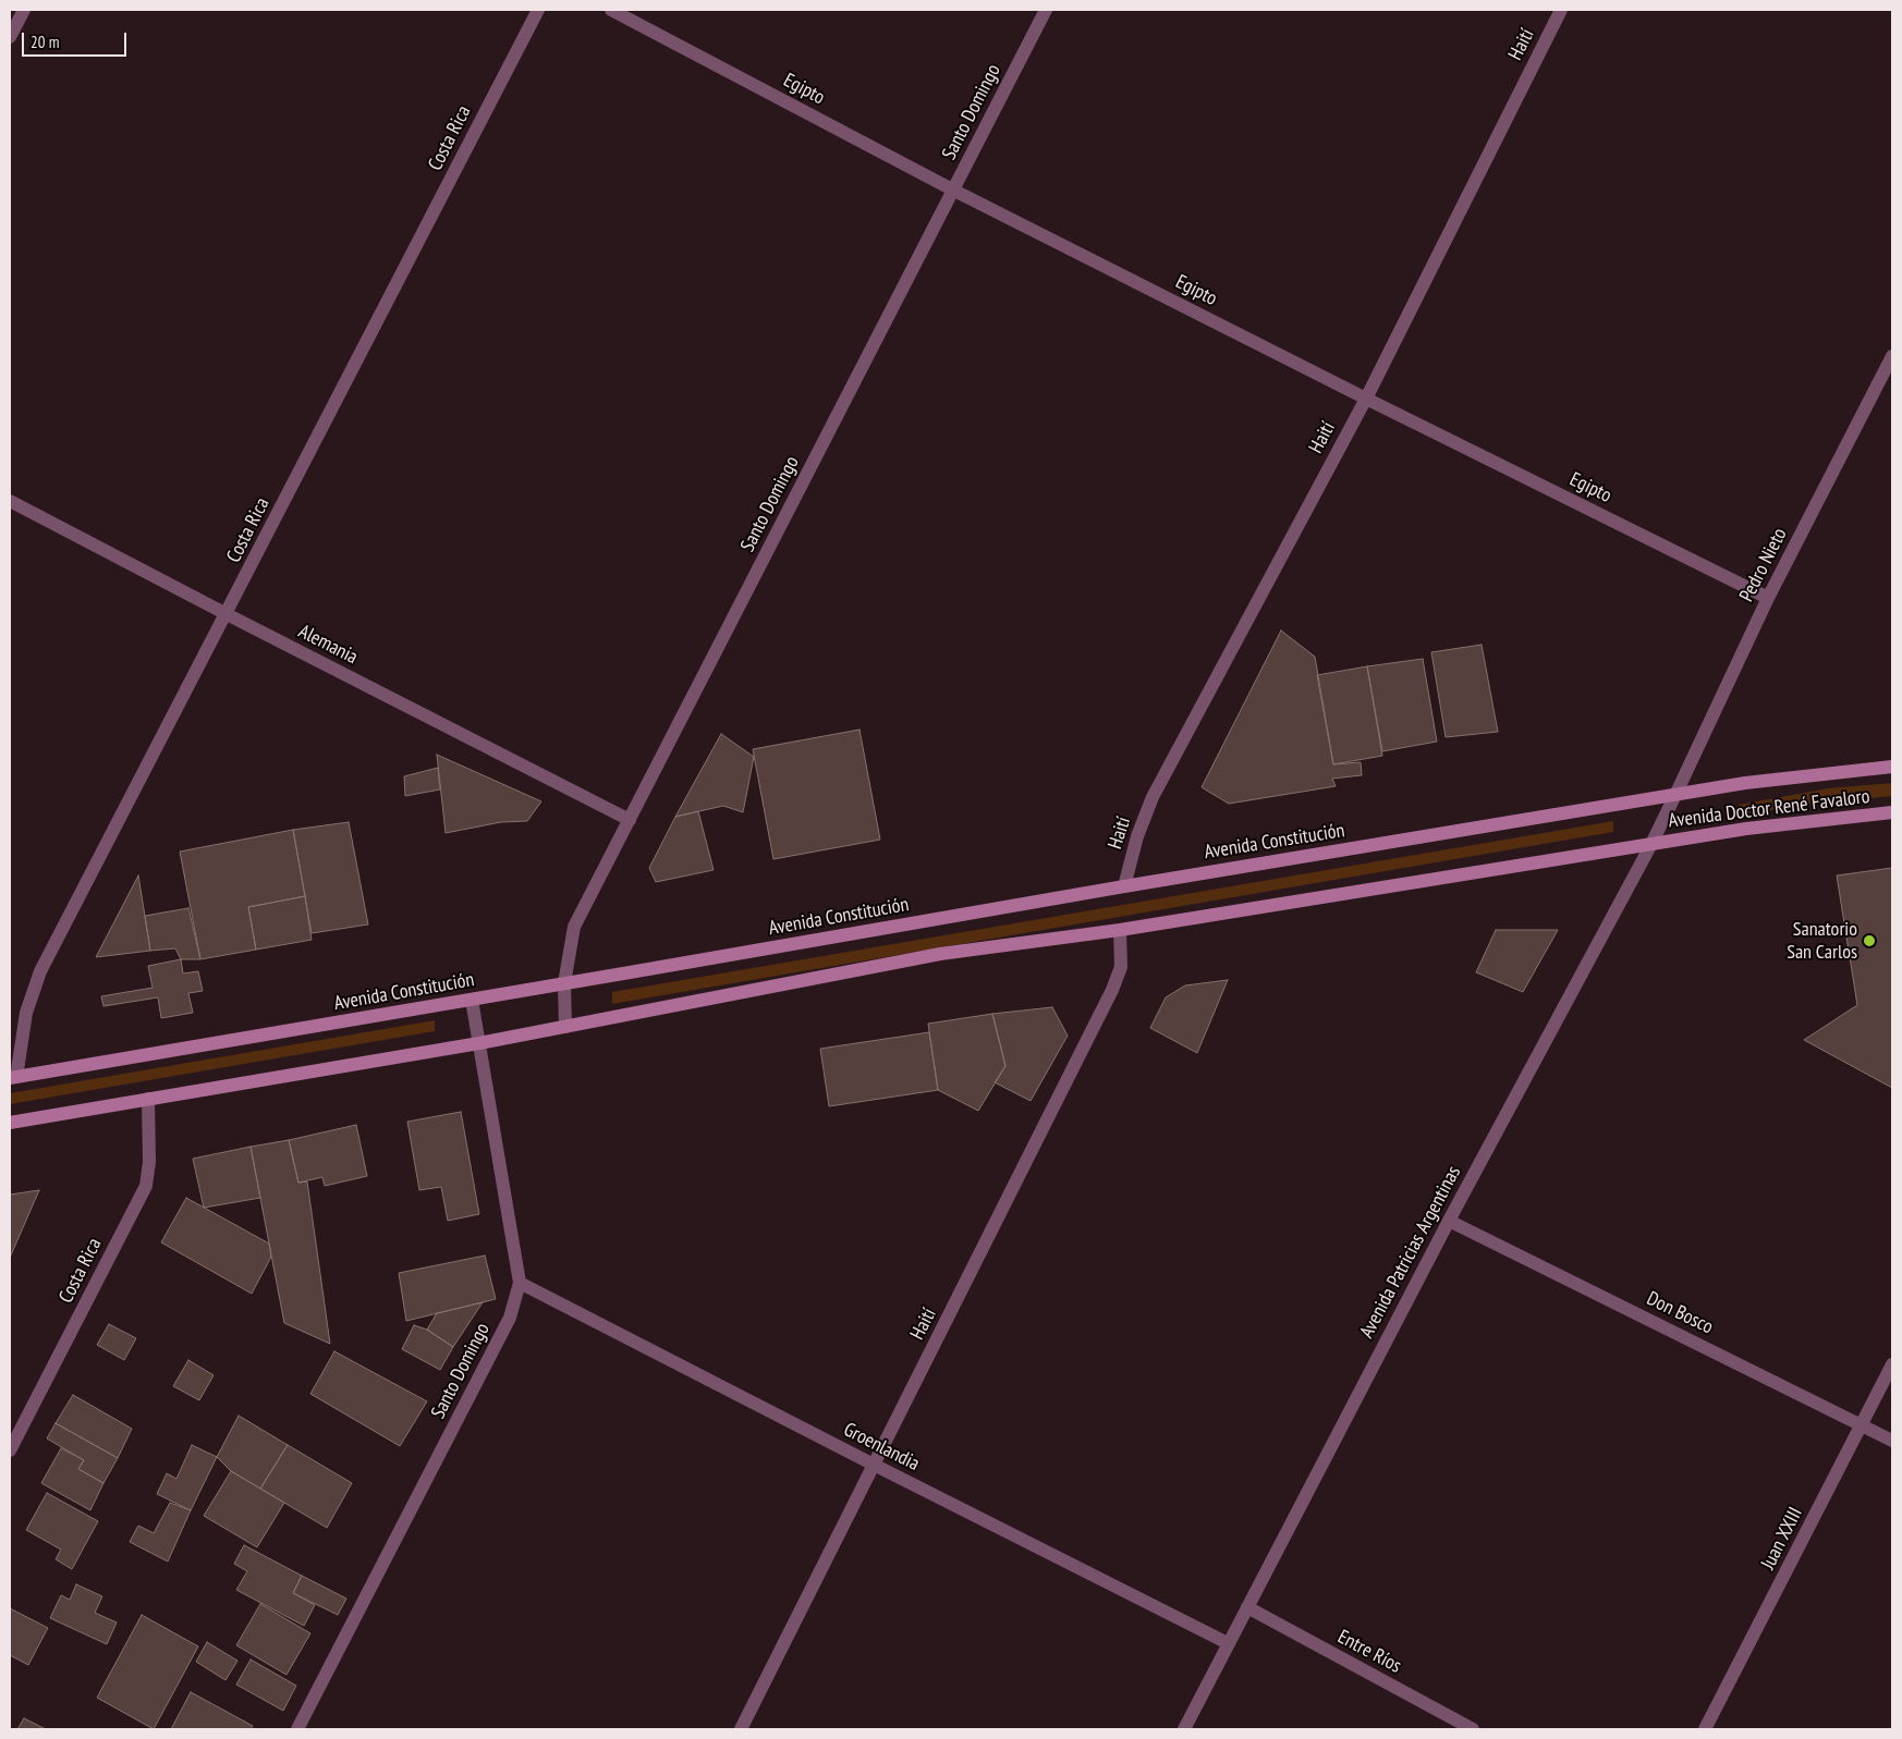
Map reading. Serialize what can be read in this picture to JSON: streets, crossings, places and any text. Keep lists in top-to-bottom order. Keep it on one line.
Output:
{"streets":{"main road":["Avenida Doctor René Favaloro","Avenida Constitución"],"street":["Haití","Egipto","Santo Domingo","Costa Rica","Pedro Nieto","Alemania","Avenida Patricias Argentinas","Don Bosco","Groenlandia","Juan XXIII","Entre Ríos"]},"crossings":[["Haití","Egipto"],["Haití","Avenida Constitución"],["Haití","Groenlandia"],["Egipto","Santo Domingo"],["Egipto","Pedro Nieto"],["Santo Domingo","Alemania"],["Santo Domingo","Avenida Constitución"],["Santo Domingo","Groenlandia"],["Costa Rica","Alemania"],["Costa Rica","Avenida Constitución"],["Pedro Nieto","Avenida Doctor René Favaloro"],["Pedro Nieto","Avenida Constitución"],["Pedro Nieto","Avenida Patricias Argentinas"],["Avenida Doctor René Favaloro","Avenida Constitución"],["Avenida Doctor René Favaloro","Avenida Patricias Argentinas"],["Avenida Constitución","Avenida Patricias Argentinas"],["Avenida Patricias Argentinas","Don Bosco"],["Avenida Patricias Argentinas","Groenlandia"],["Avenida Patricias Argentinas","Entre Ríos"],["Don Bosco","Juan XXIII"]],"places":["Sanatorio San Carlos"],"scale_bar":"20 m"}
